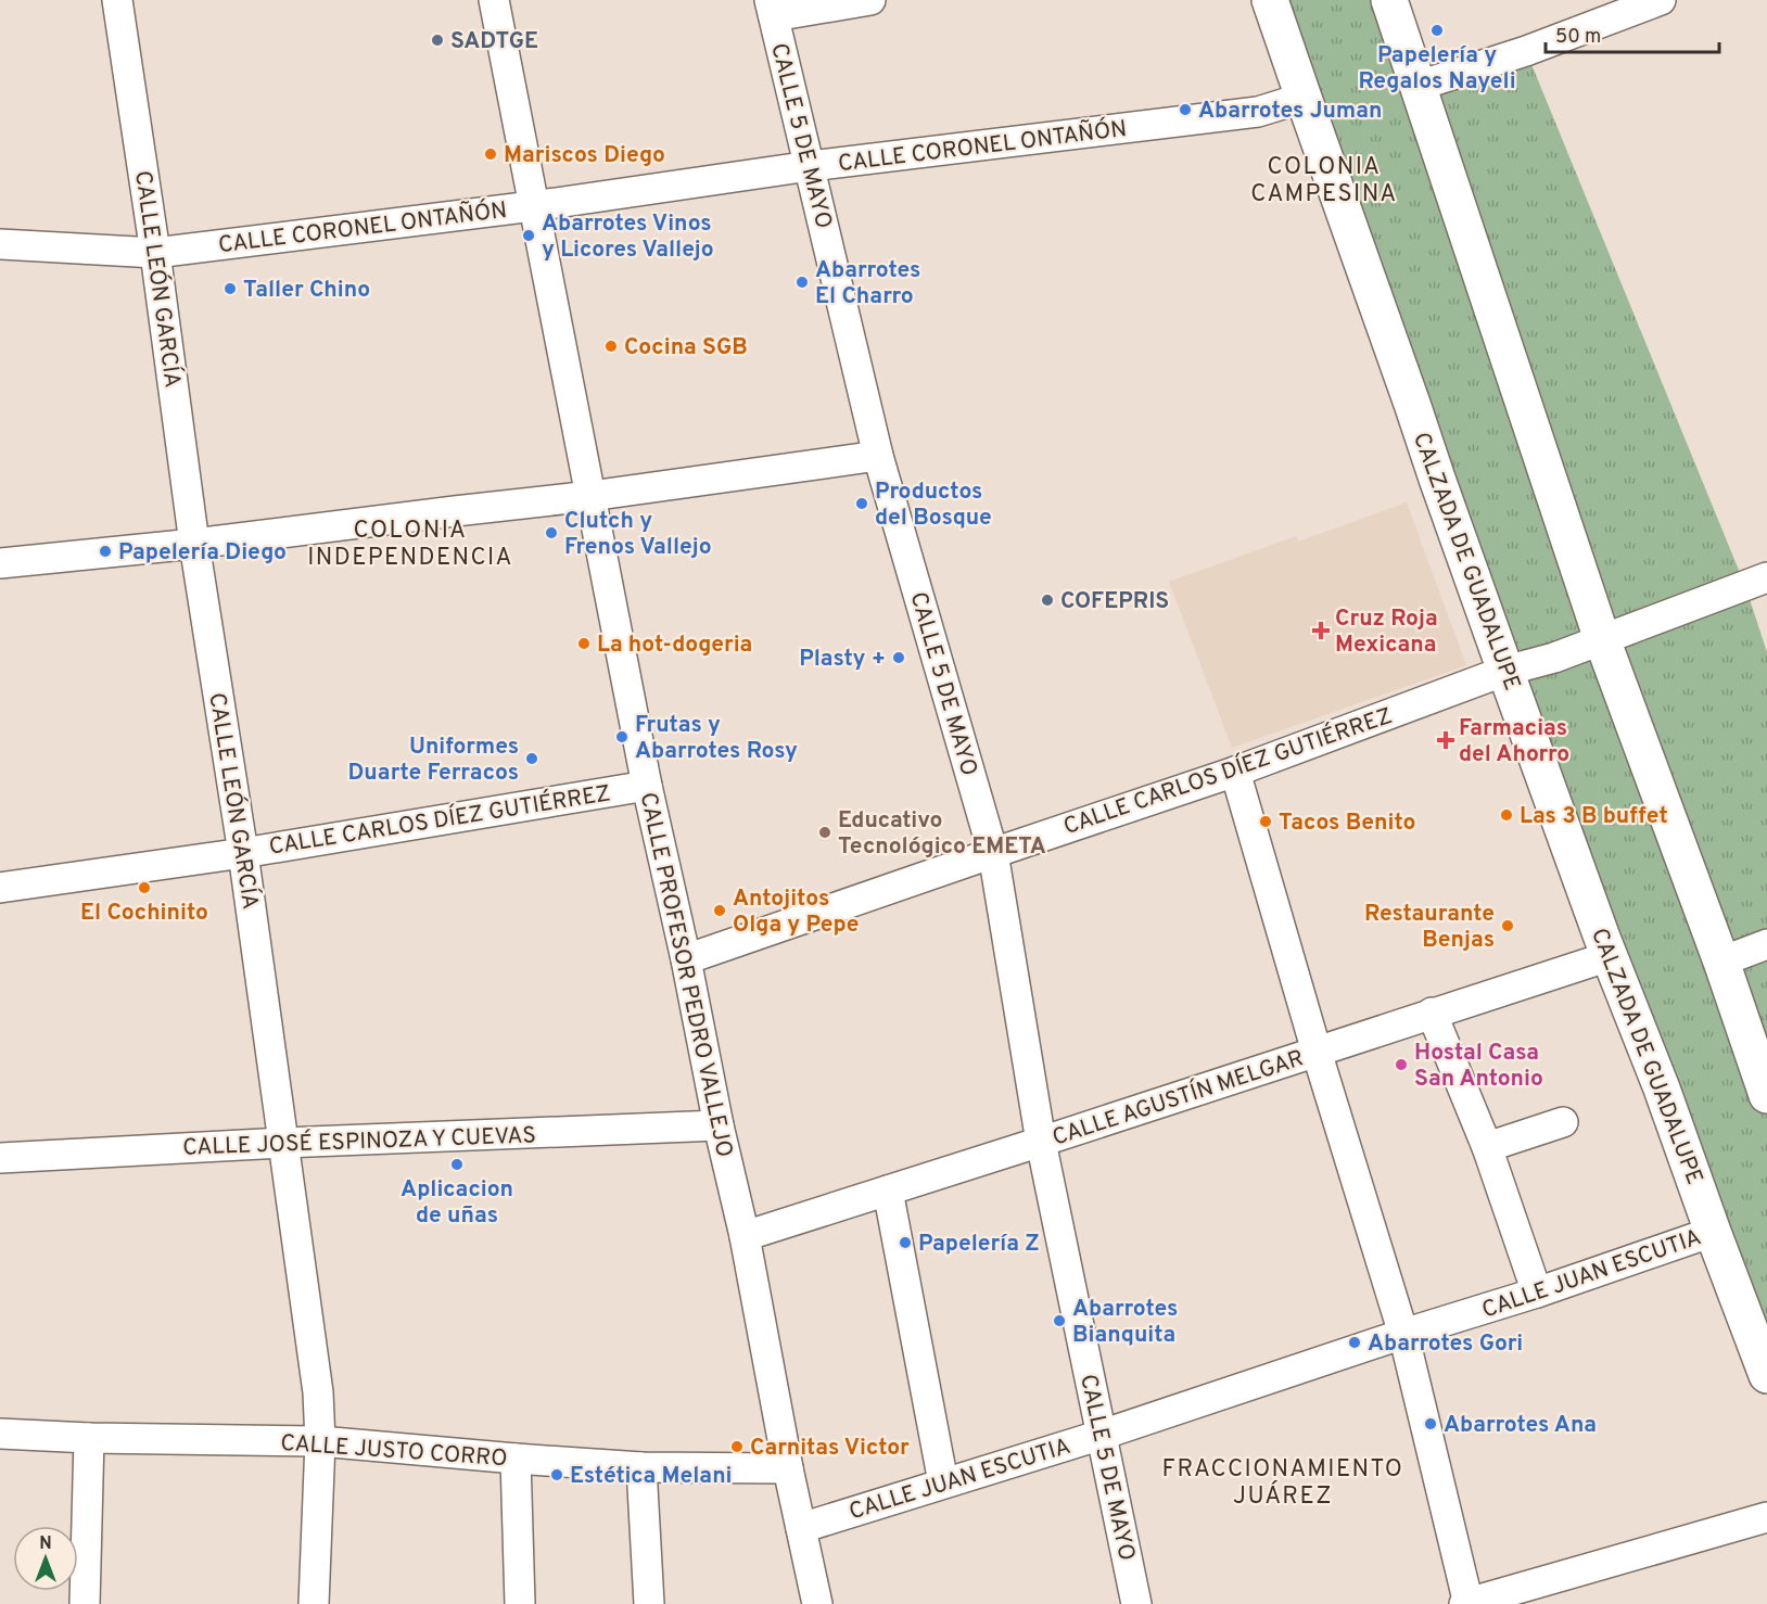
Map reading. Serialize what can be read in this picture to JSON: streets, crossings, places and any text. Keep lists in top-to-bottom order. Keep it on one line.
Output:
{"streets":{"main road":["CALZADA DE GUADALUPE"],"street":["CALLE 5 DE MAYO","CALLE CORONEL ONTAÑÓN","CALLE LEÓN GARCÍA","CALLE CARLOS DÍEZ GUTIÉRREZ","CALLE PROFESOR PEDRO VALLEJO","CALLE AGUSTÍN MELGAR","CALLE JOSÉ ESPINOZA Y CUEVAS","CALLE JUAN ESCUTIA","CALLE JUSTO CORRO"]},"crossings":[["CALLE 5 DE MAYO","CALLE CORONEL ONTAÑÓN"],["CALLE 5 DE MAYO","CALLE CARLOS DÍEZ GUTIÉRREZ"],["CALLE 5 DE MAYO","CALLE AGUSTÍN MELGAR"],["CALLE 5 DE MAYO","CALLE JUAN ESCUTIA"],["CALLE CORONEL ONTAÑÓN","CALLE LEÓN GARCÍA"],["CALLE CORONEL ONTAÑÓN","CALZADA DE GUADALUPE"],["CALLE CORONEL ONTAÑÓN","CALLE PROFESOR PEDRO VALLEJO"],["CALLE LEÓN GARCÍA","CALLE CARLOS DÍEZ GUTIÉRREZ"],["CALLE LEÓN GARCÍA","CALLE JOSÉ ESPINOZA Y CUEVAS"],["CALLE LEÓN GARCÍA","CALLE JUSTO CORRO"],["CALZADA DE GUADALUPE","CALLE CARLOS DÍEZ GUTIÉRREZ"],["CALZADA DE GUADALUPE","CALLE AGUSTÍN MELGAR"],["CALZADA DE GUADALUPE","CALLE JUAN ESCUTIA"],["CALLE CARLOS DÍEZ GUTIÉRREZ","CALLE PROFESOR PEDRO VALLEJO"],["CALLE PROFESOR PEDRO VALLEJO","CALLE AGUSTÍN MELGAR"],["CALLE PROFESOR PEDRO VALLEJO","CALLE JOSÉ ESPINOZA Y CUEVAS"],["CALLE PROFESOR PEDRO VALLEJO","CALLE JUAN ESCUTIA"],["CALLE PROFESOR PEDRO VALLEJO","CALLE JUSTO CORRO"]],"districts":["COLONIA CAMPESINA","COLONIA INDEPENDENCIA","FRACCIONAMIENTO JUÁREZ"],"places":{"other":["Papelería y Regalos Nayeli","SADTGE","Abarrotes Juman","Mariscos Diego","Abarrotes Vinos y Licores Vallejo","Abarrotes El Charro","Taller Chino","Cocina SGB","Productos del Bosque","Clutch y Frenos Vallejo","Papelería Diego","COFEPRIS","La hot-dogeria","Plasty +","Frutas y Abarrotes Rosy","Uniformes Duarte Ferracos","Las 3 B buffet","Tacos Benito","Educativo Tecnológico EMETA","El Cochinito","Antojitos Olga y Pepe","Restaurante Benjas","Hostal Casa San Antonio","Aplicacion de uñas","Papelería Z","Abarrotes Bianquita","Abarrotes Gori","Abarrotes Ana","Carnitas Victor","Estética Melani"],"health":["Cruz Roja Mexicana","Farmacias del Ahorro"]},"scale_bar":"50 m","north":"top"}
